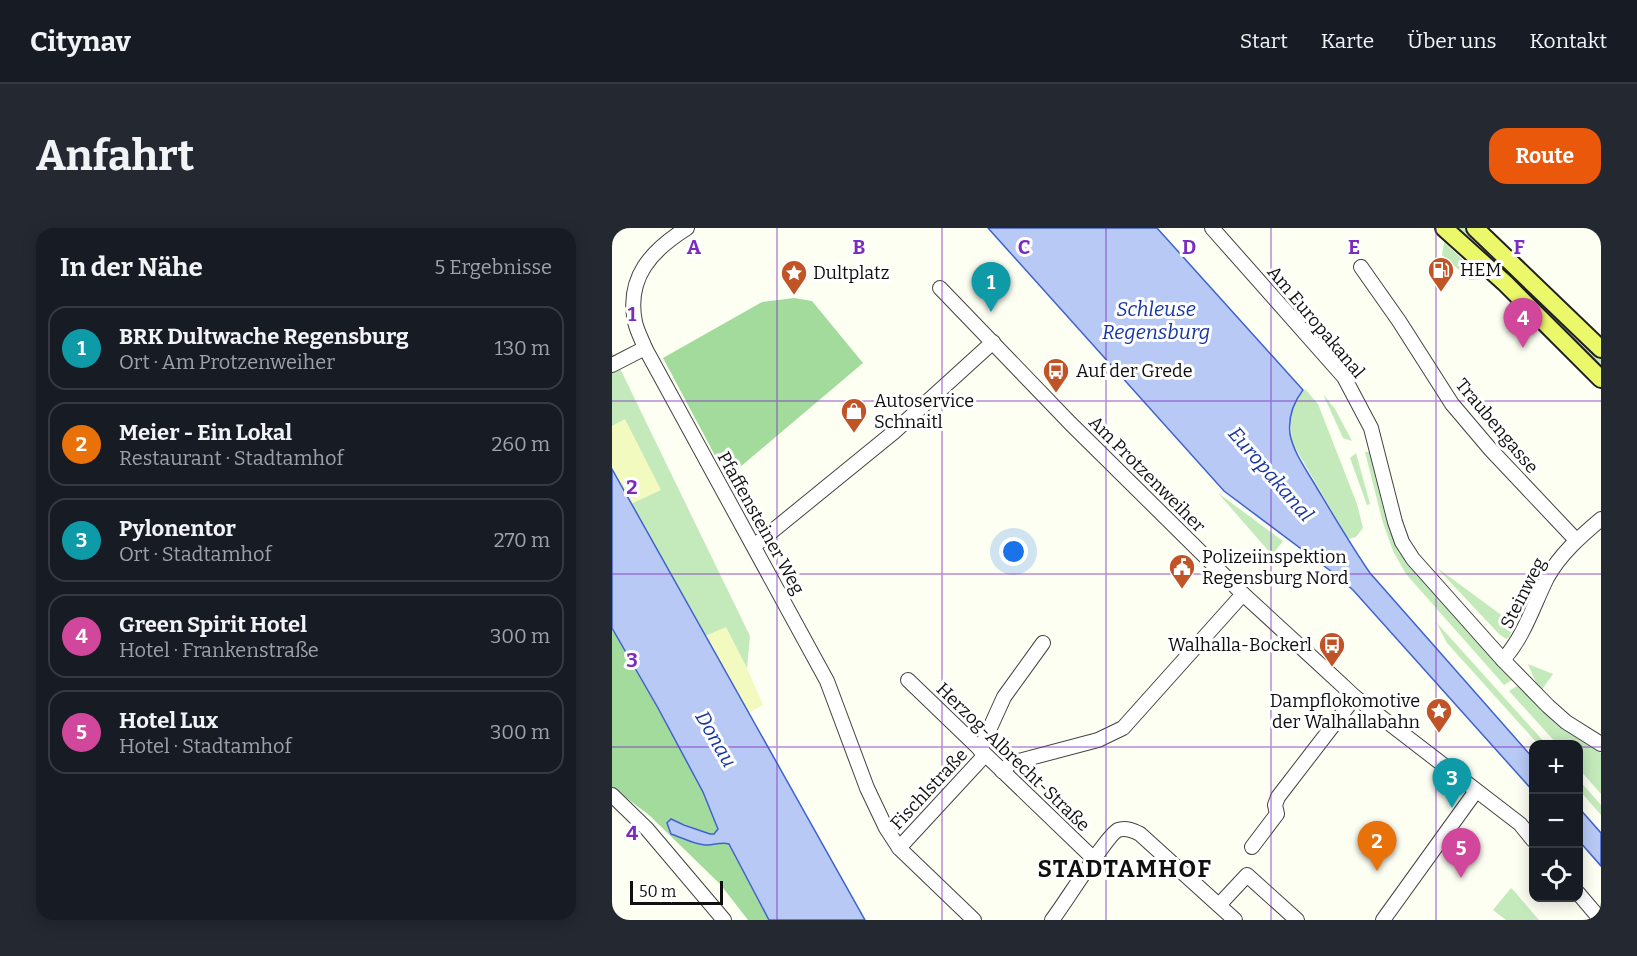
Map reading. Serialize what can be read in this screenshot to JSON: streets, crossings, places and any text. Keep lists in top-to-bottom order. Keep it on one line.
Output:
{"streets":{"street":["Am Europakanal","Traubengasse","Am Protzenweiher","Pfaffensteiner Weg","Steinweg","Herzog-Albrecht-Straße","Fischlstraße"]},"crossings":[["Am Europakanal","Steinweg"],["Traubengasse","Steinweg"],["Pfaffensteiner Weg","Fischlstraße"],["Herzog-Albrecht-Straße","Fischlstraße"]],"districts":["STADTAMHOF"],"water":["Schleuse Regensburg","Europakanal","Donau"],"places":{"fuel station":["HEM"],"place":["Dultplatz","Dampflokomotive der Walhallabahn"],"bus stop":["Auf der Grede","Walhalla-Bockerl"],"shop":["Autoservice Schnaitl"],"public building":["Polizeiinspektion Regensburg Nord"]},"scale_bar":"50 m","page":{"header":"Citynav","nav":["Start","Karte","Über uns","Kontakt"],"buttons":"Route","title":"Anfahrt","heading":["In der Nähe","5 Ergebnisse"],"pins":["1","4","3","2","5"],"list":[{"mark":"1","name":"BRK Dultwache Regensburg","note":"Ort · Am Protzenweiher","value":"130 m"},{"mark":"2","name":"Meier - Ein Lokal","note":"Restaurant · Stadtamhof","value":"260 m"},{"mark":"3","name":"Pylonentor","note":"Ort · Stadtamhof","value":"270 m"},{"mark":"4","name":"Green Spirit Hotel","note":"Hotel · Frankenstraße","value":"300 m"},{"mark":"5","name":"Hotel Lux","note":"Hotel · Stadtamhof","value":"300 m"}],"map_buttons":["+","−"],"scale":"50 m"},"grid":{"columns":["A","B","C","D","E","F"],"rows":["1","2","3","4"]}}
